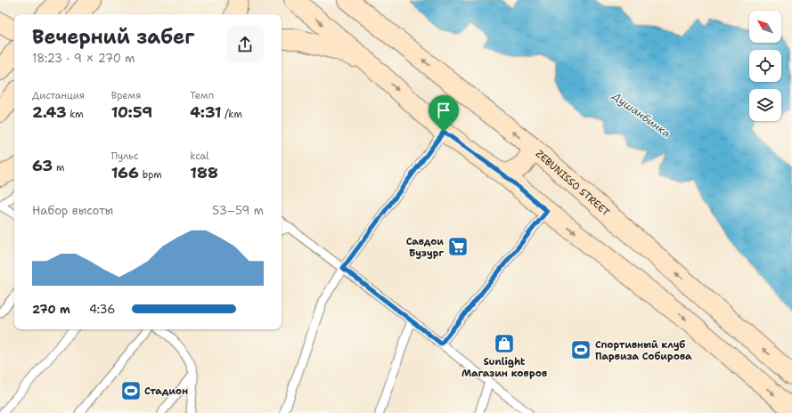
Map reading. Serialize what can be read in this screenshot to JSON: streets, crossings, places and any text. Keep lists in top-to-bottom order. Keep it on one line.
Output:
{"streets":{"main road":["ZEBUNISSO STREET"]},"water":["Душанбинка"],"places":{"supermarket":["Савдои Бузург"],"shop":["Sunlight Магазин ковров"],"sports":["Спортивный клуб Парвиза Собирова","Стадион"]},"north":"top left","page":{"heading":["Вечерний забег","18:23 · 9 × 270 m"],"stats":[["Дистанция","2.43 km"],["Время","10:59"],["Темп","4:31 /km"],["63 m"],["Пульс","166 bpm"],["kcal","188"]],"chart":["Набор высоты","53–59 m"],"list":[{"name":"270 m","note":"4:36"}]}}
